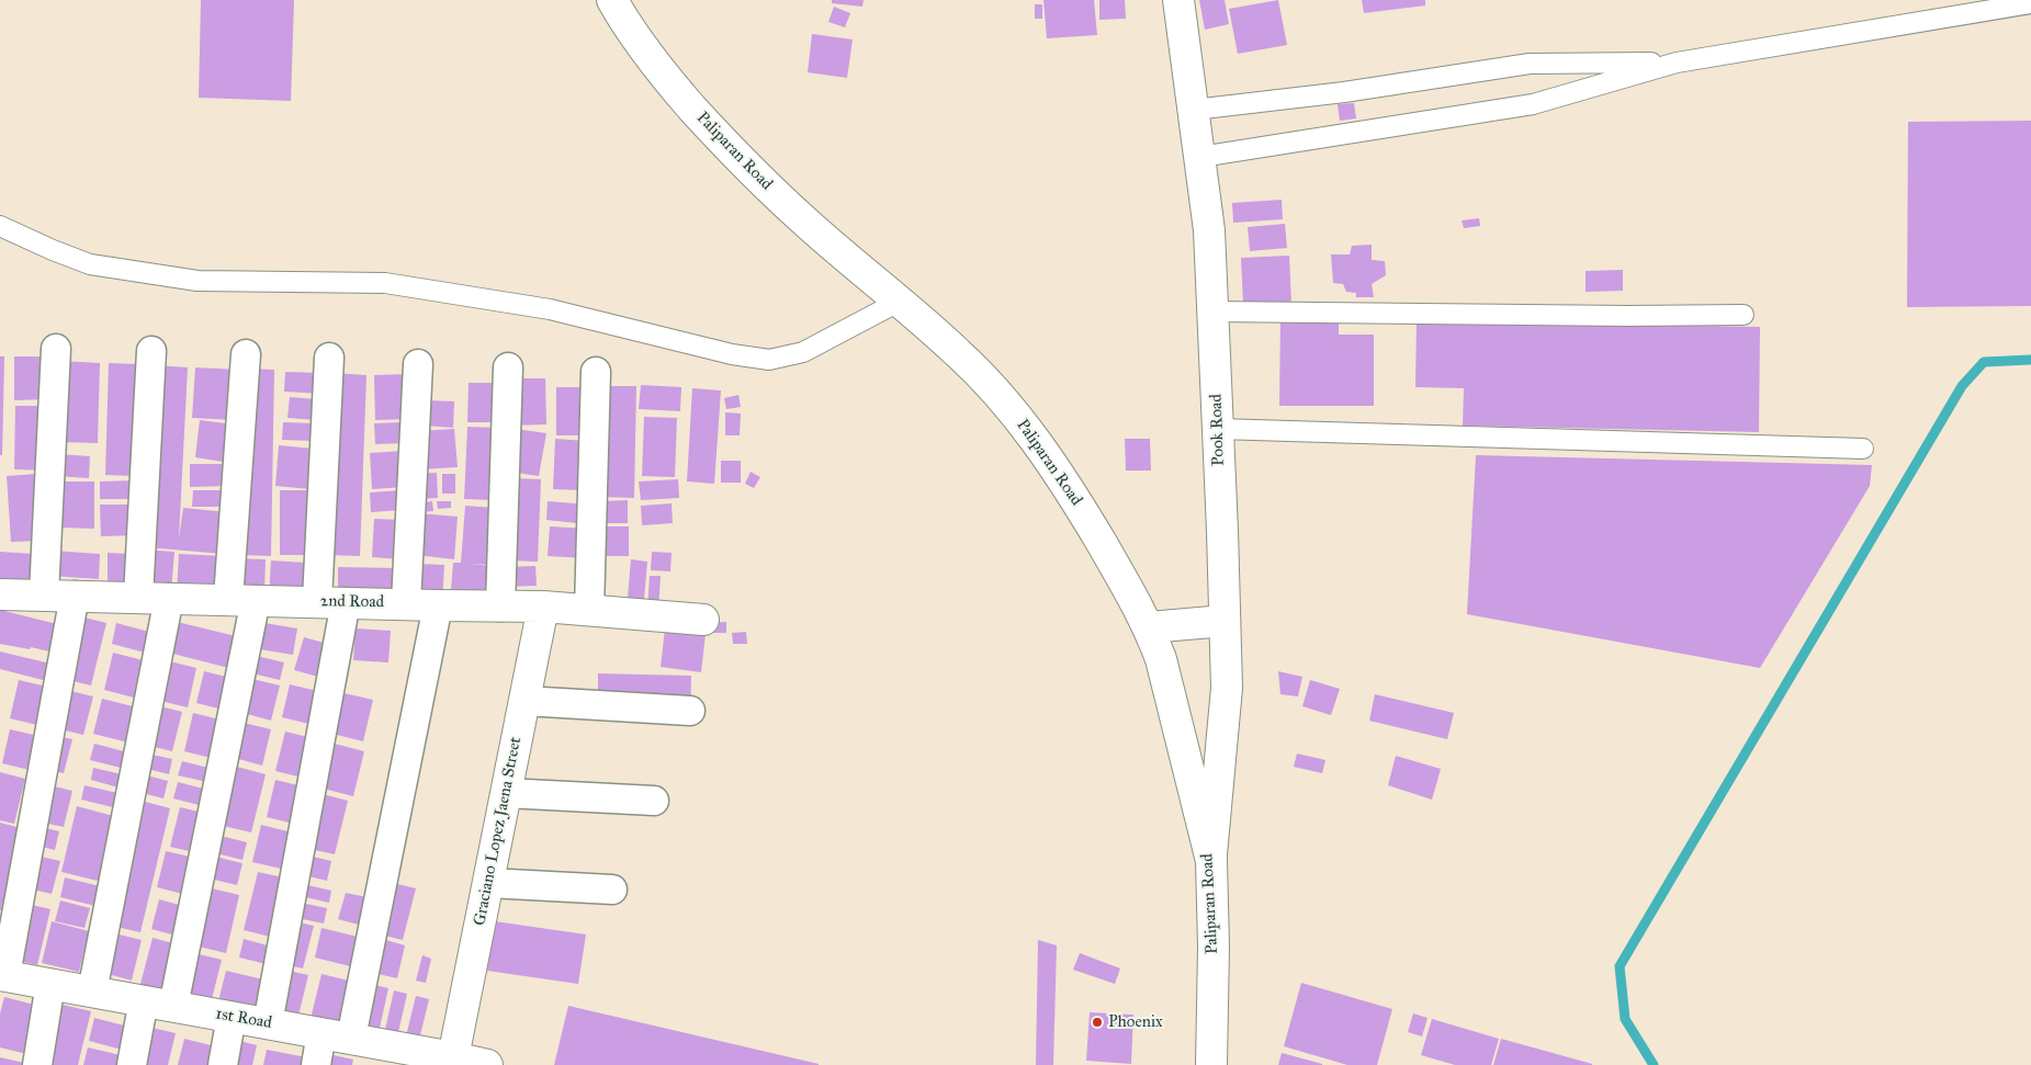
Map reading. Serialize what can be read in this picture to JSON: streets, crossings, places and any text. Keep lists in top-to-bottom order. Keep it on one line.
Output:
{"streets":{"street":["Paliparan Road","Pook Road","2nd Road","Graciano Lopez Jaena Street","1st Road"]},"crossings":[["Paliparan Road","Pook Road"],["2nd Road","Graciano Lopez Jaena Street"],["Graciano Lopez Jaena Street","1st Road"]],"places":["Phoenix"]}
